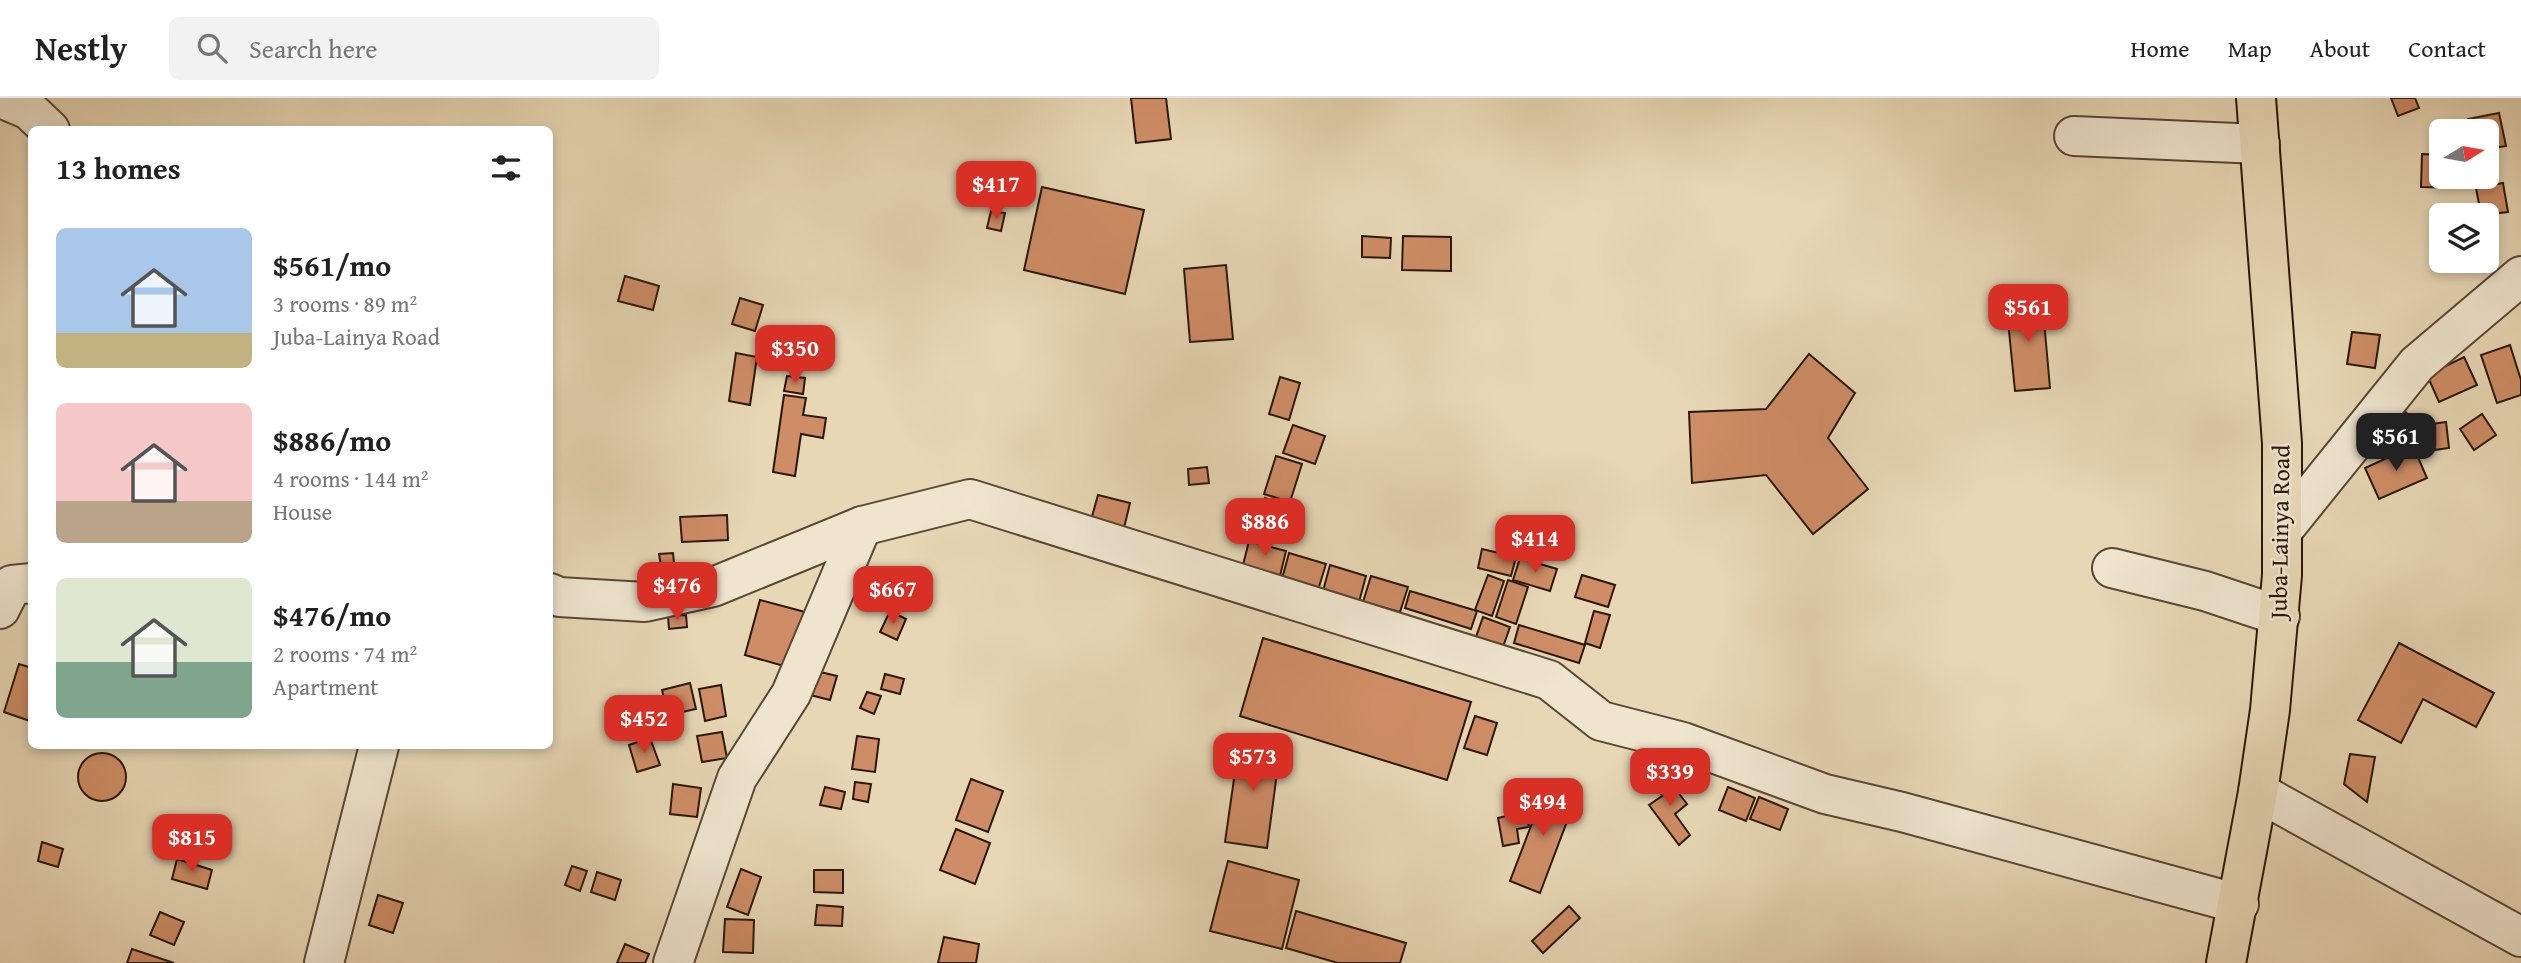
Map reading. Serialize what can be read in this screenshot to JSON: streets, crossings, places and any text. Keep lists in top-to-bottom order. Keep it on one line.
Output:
{"streets":{"main road":["Juba-Lainya Road"]},"north":"right","page":{"header":"Nestly","search":"Search here","nav":["Home","Map","About","Contact"],"heading":"13 homes","price":["$417","$561","$350","$561","$886","$414","$476","$667","$452","$573","$339","$494","$815"],"list":[{"name":"$561/mo","note":"3 rooms · 89 m² · Juba-Lainya Road"},{"name":"$886/mo","note":"4 rooms · 144 m² · House"},{"name":"$476/mo","note":"2 rooms · 74 m² · Apartment"}]}}
